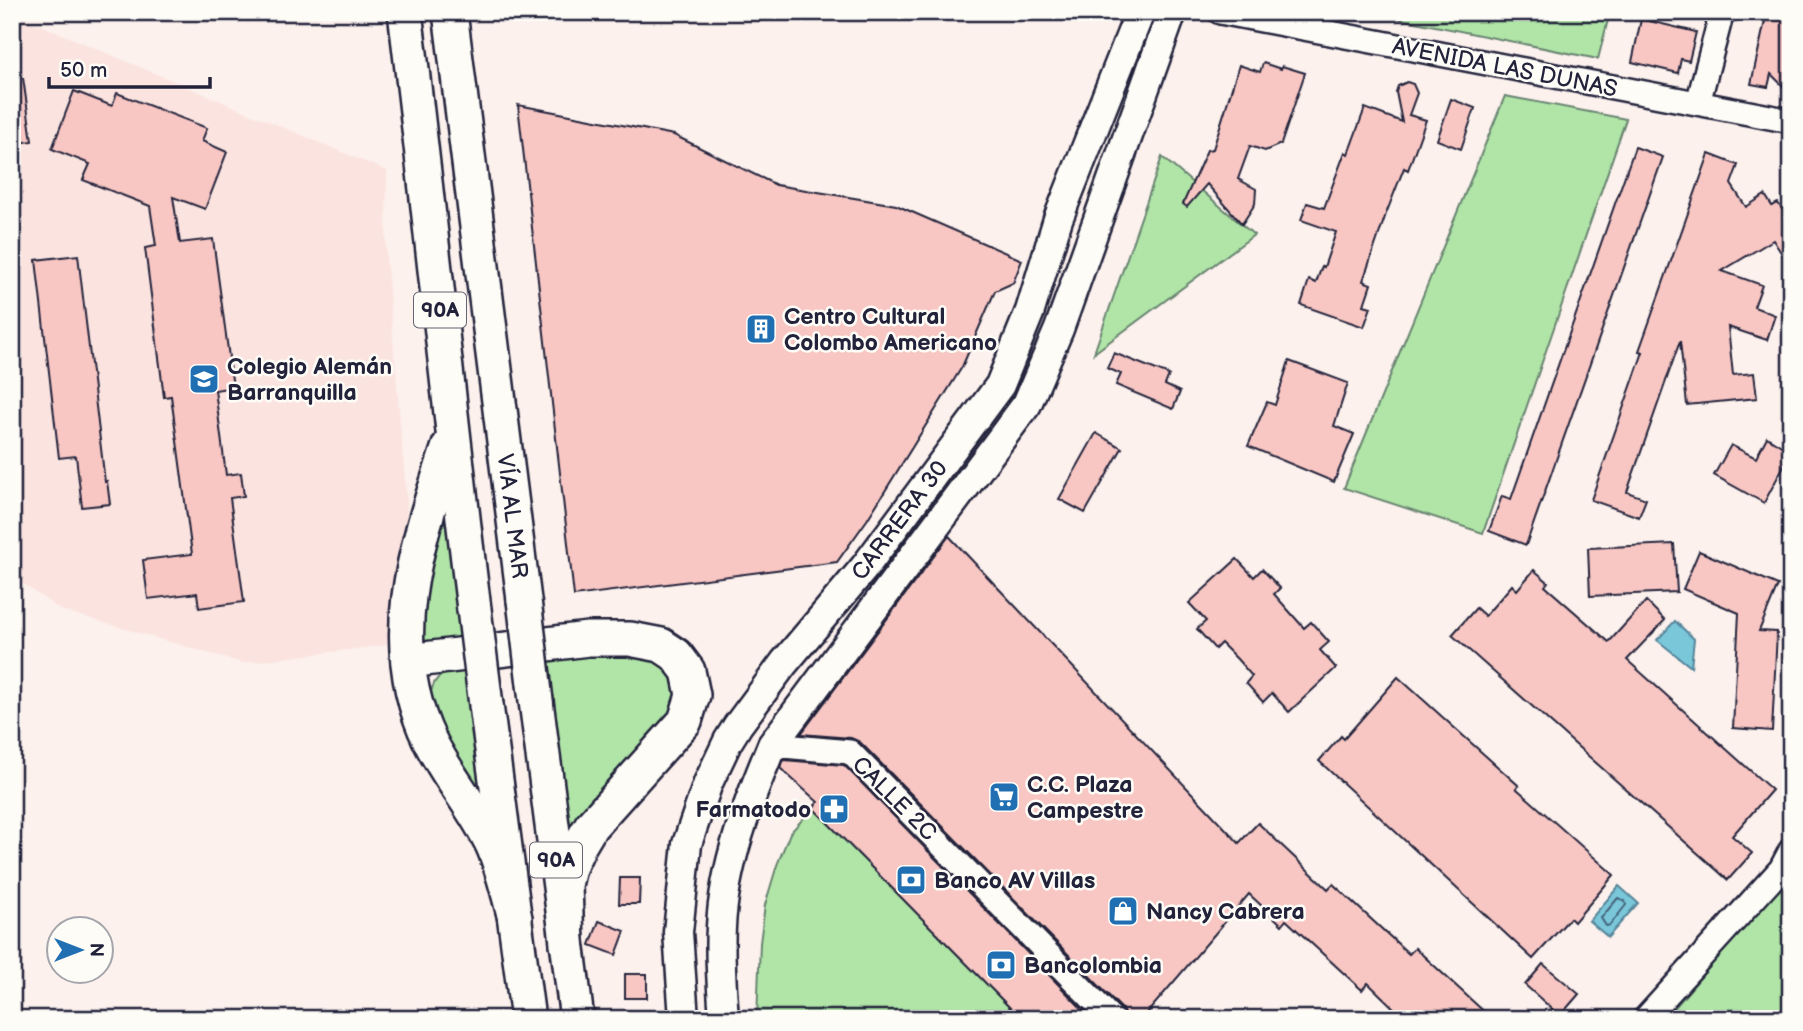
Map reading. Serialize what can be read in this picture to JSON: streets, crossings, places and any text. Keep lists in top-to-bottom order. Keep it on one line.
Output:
{"streets":{"highway":["90A","VÍA AL MAR"],"main road":["CARRERA 30"],"street":["AVENIDA LAS DUNAS","CALLE 2C"]},"crossings":[["CARRERA 30","CALLE 2C"]],"places":{"building":["Centro Cultural Colombo Americano"],"school or university":["Colegio Alemán Barranquilla"],"supermarket":["C.C. Plaza Campestre"],"pharmacy":["Farmatodo"],"bank":["Banco AV Villas","Bancolombia"],"shop":["Nancy Cabrera"]},"scale_bar":"50 m","north":"right"}
